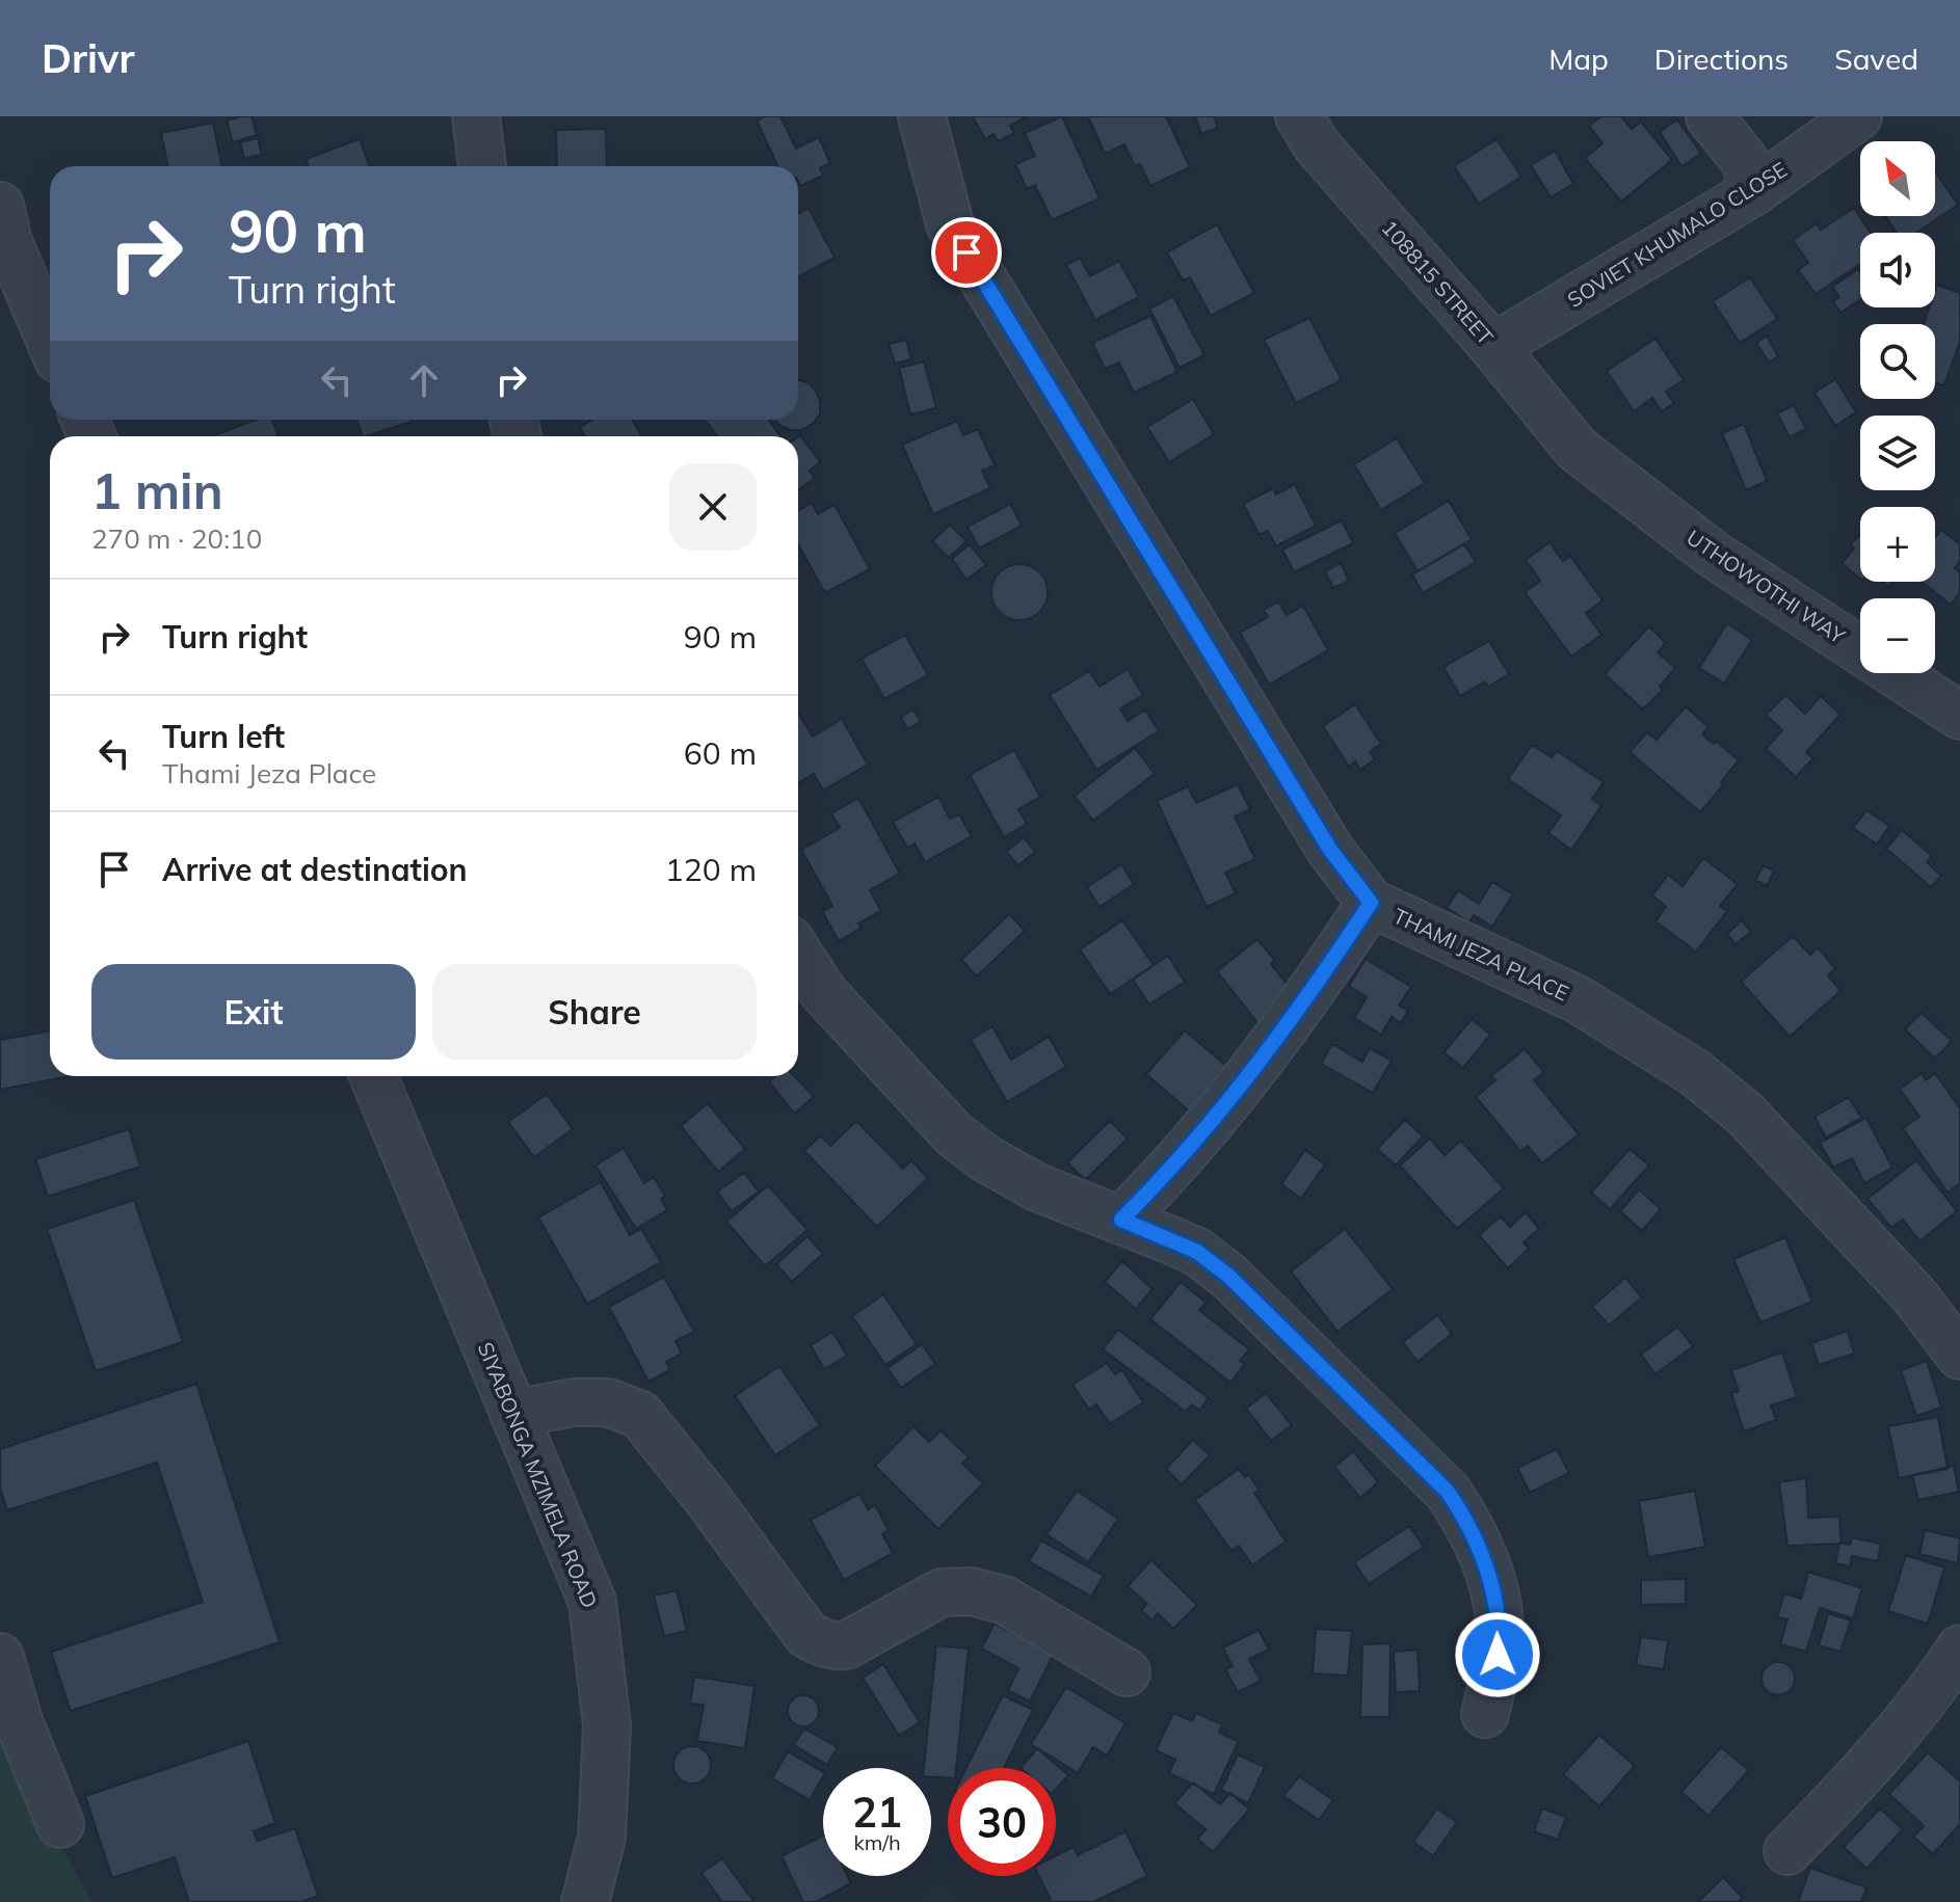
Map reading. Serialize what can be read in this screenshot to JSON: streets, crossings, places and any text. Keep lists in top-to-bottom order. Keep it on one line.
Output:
{"streets":{"street":["SOVIET KHUMALO CLOSE","108815 STREET","UTHOWOTHI WAY","THAMI JEZA PLACE","SIYABONGA MZIMELA ROAD"]},"crossings":[["SOVIET KHUMALO CLOSE","108815 STREET"],["108815 STREET","UTHOWOTHI WAY"]],"north":"top left","page":{"header":"Drivr","nav":["Map","Directions","Saved"],"map_buttons":["+","−"],"turn":["90 m","Turn right"],"heading":["1 min","270 m · 20:10"],"list":[{"name":"Turn right","value":"90 m"},{"name":"Turn left","note":"Thami Jeza Place","value":"60 m"},{"name":"Arrive at destination","value":"120 m"}],"buttons":["Exit","Share"],"speed":"21 km/h","limit":"30"}}
